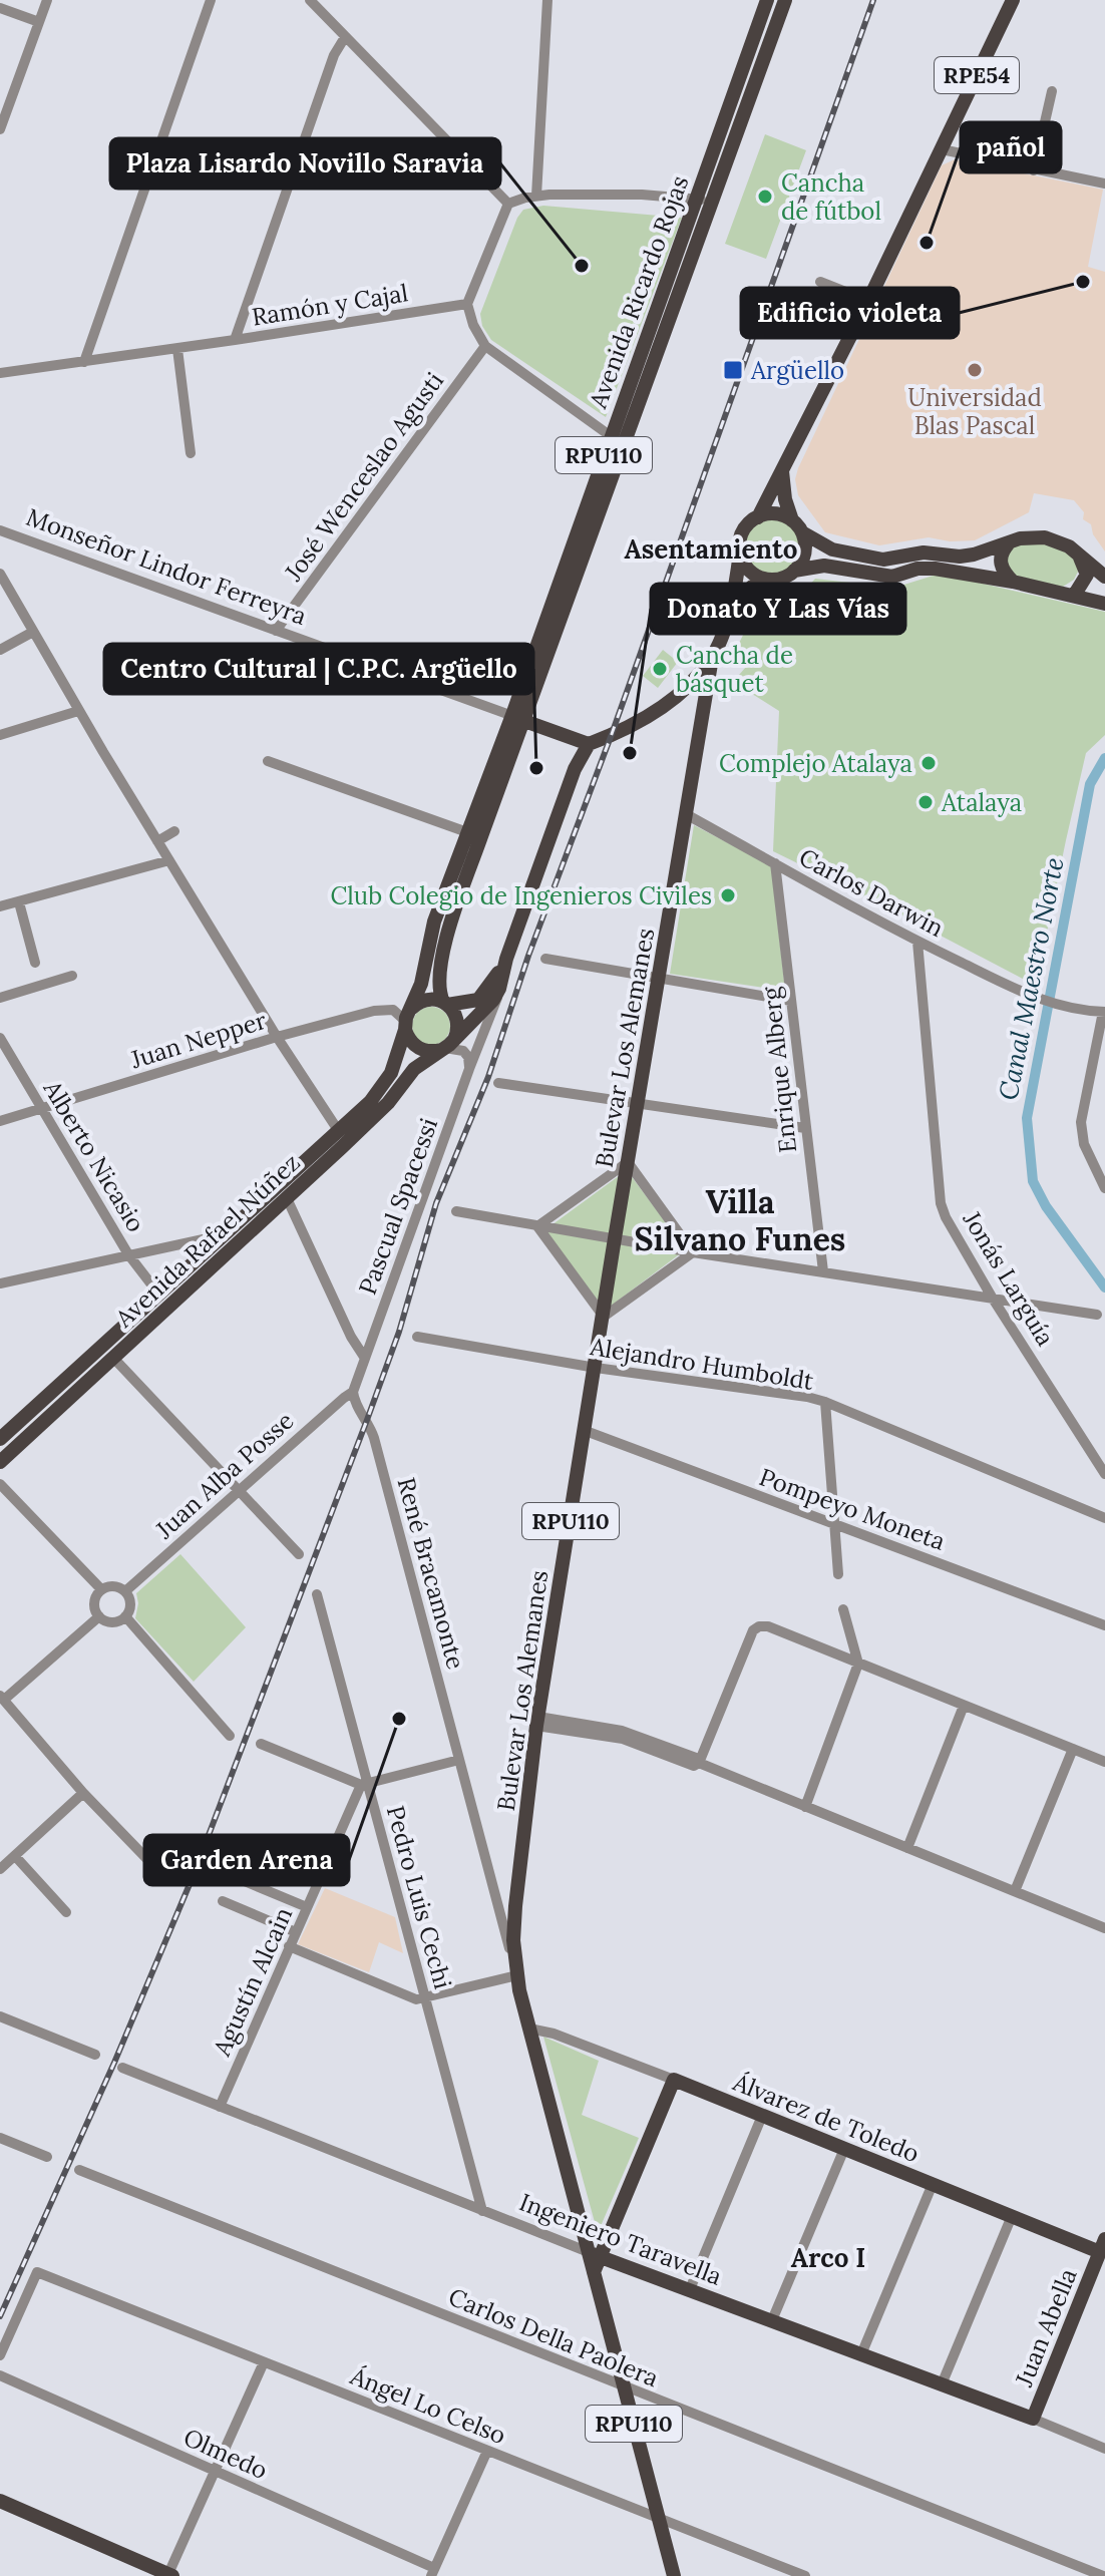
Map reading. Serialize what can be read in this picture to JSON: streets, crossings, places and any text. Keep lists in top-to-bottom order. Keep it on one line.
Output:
{"streets":{"main road":["RPE54","Avenida Ricardo Rojas","RPU110","Monseñor Lindor Ferreyra","Bulevar Los Alemanes","Avenida Rafael Núñez","Álvarez de Toledo","Ingeniero Taravella","Juan Abella"],"street":["Ramón y Cajal","José Wenceslao Agusti","Carlos Darwin","Juan Nepper","Enrique Alberg","Alberto Nicasio","Pascual Spacessi","Jonás Larguía","Alejandro Humboldt","Juan Alba Posse","Pompeyo Moneta","René Bracamonte","Pedro Luis Cechi","Agustín Alcain","Carlos Della Paolera","Ángel Lo Celso","Olmedo"]},"crossings":[["Avenida Ricardo Rojas","RPU110"],["Avenida Ricardo Rojas","Monseñor Lindor Ferreyra"],["Avenida Ricardo Rojas","Juan Nepper"],["Avenida Ricardo Rojas","Avenida Rafael Núñez"],["RPU110","Juan Nepper"],["RPU110","Bulevar Los Alemanes"],["RPU110","Avenida Rafael Núñez"],["RPU110","Ingeniero Taravella"],["RPU110","Carlos Della Paolera"],["RPU110","Ángel Lo Celso"],["José Wenceslao Agusti","Monseñor Lindor Ferreyra"],["Monseñor Lindor Ferreyra","Avenida Rafael Núñez"],["Carlos Darwin","Bulevar Los Alemanes"],["Carlos Darwin","Enrique Alberg"],["Carlos Darwin","Jonás Larguía"],["Juan Nepper","Alberto Nicasio"],["Juan Nepper","Avenida Rafael Núñez"],["Bulevar Los Alemanes","Alejandro Humboldt"],["Bulevar Los Alemanes","Pompeyo Moneta"],["Bulevar Los Alemanes","René Bracamonte"],["Bulevar Los Alemanes","Álvarez de Toledo"],["Bulevar Los Alemanes","Ingeniero Taravella"],["Alberto Nicasio","Avenida Rafael Núñez"],["Pascual Spacessi","Avenida Rafael Núñez"],["Juan Alba Posse","René Bracamonte"],["Pedro Luis Cechi","Agustín Alcain"],["Pedro Luis Cechi","Ingeniero Taravella"],["Agustín Alcain","Ingeniero Taravella"],["Álvarez de Toledo","Juan Abella"],["Ingeniero Taravella","Juan Abella"]],"districts":["Asentamiento","Villa Silvano Funes","Arco I"],"water":["Canal Maestro Norte"],"places":{"other":["Cancha de fútbol","pañol","Plaza Lisardo Novillo Saravia","Edificio violeta","Universidad Blas Pascal","Cancha de básquet","Donato Y Las Vías","Complejo Atalaya","Centro Cultural | C.P.C. Argüello","Atalaya","Club Colegio de Ingenieros Civiles","Garden Arena"],"transit":["Argüello"]}}
